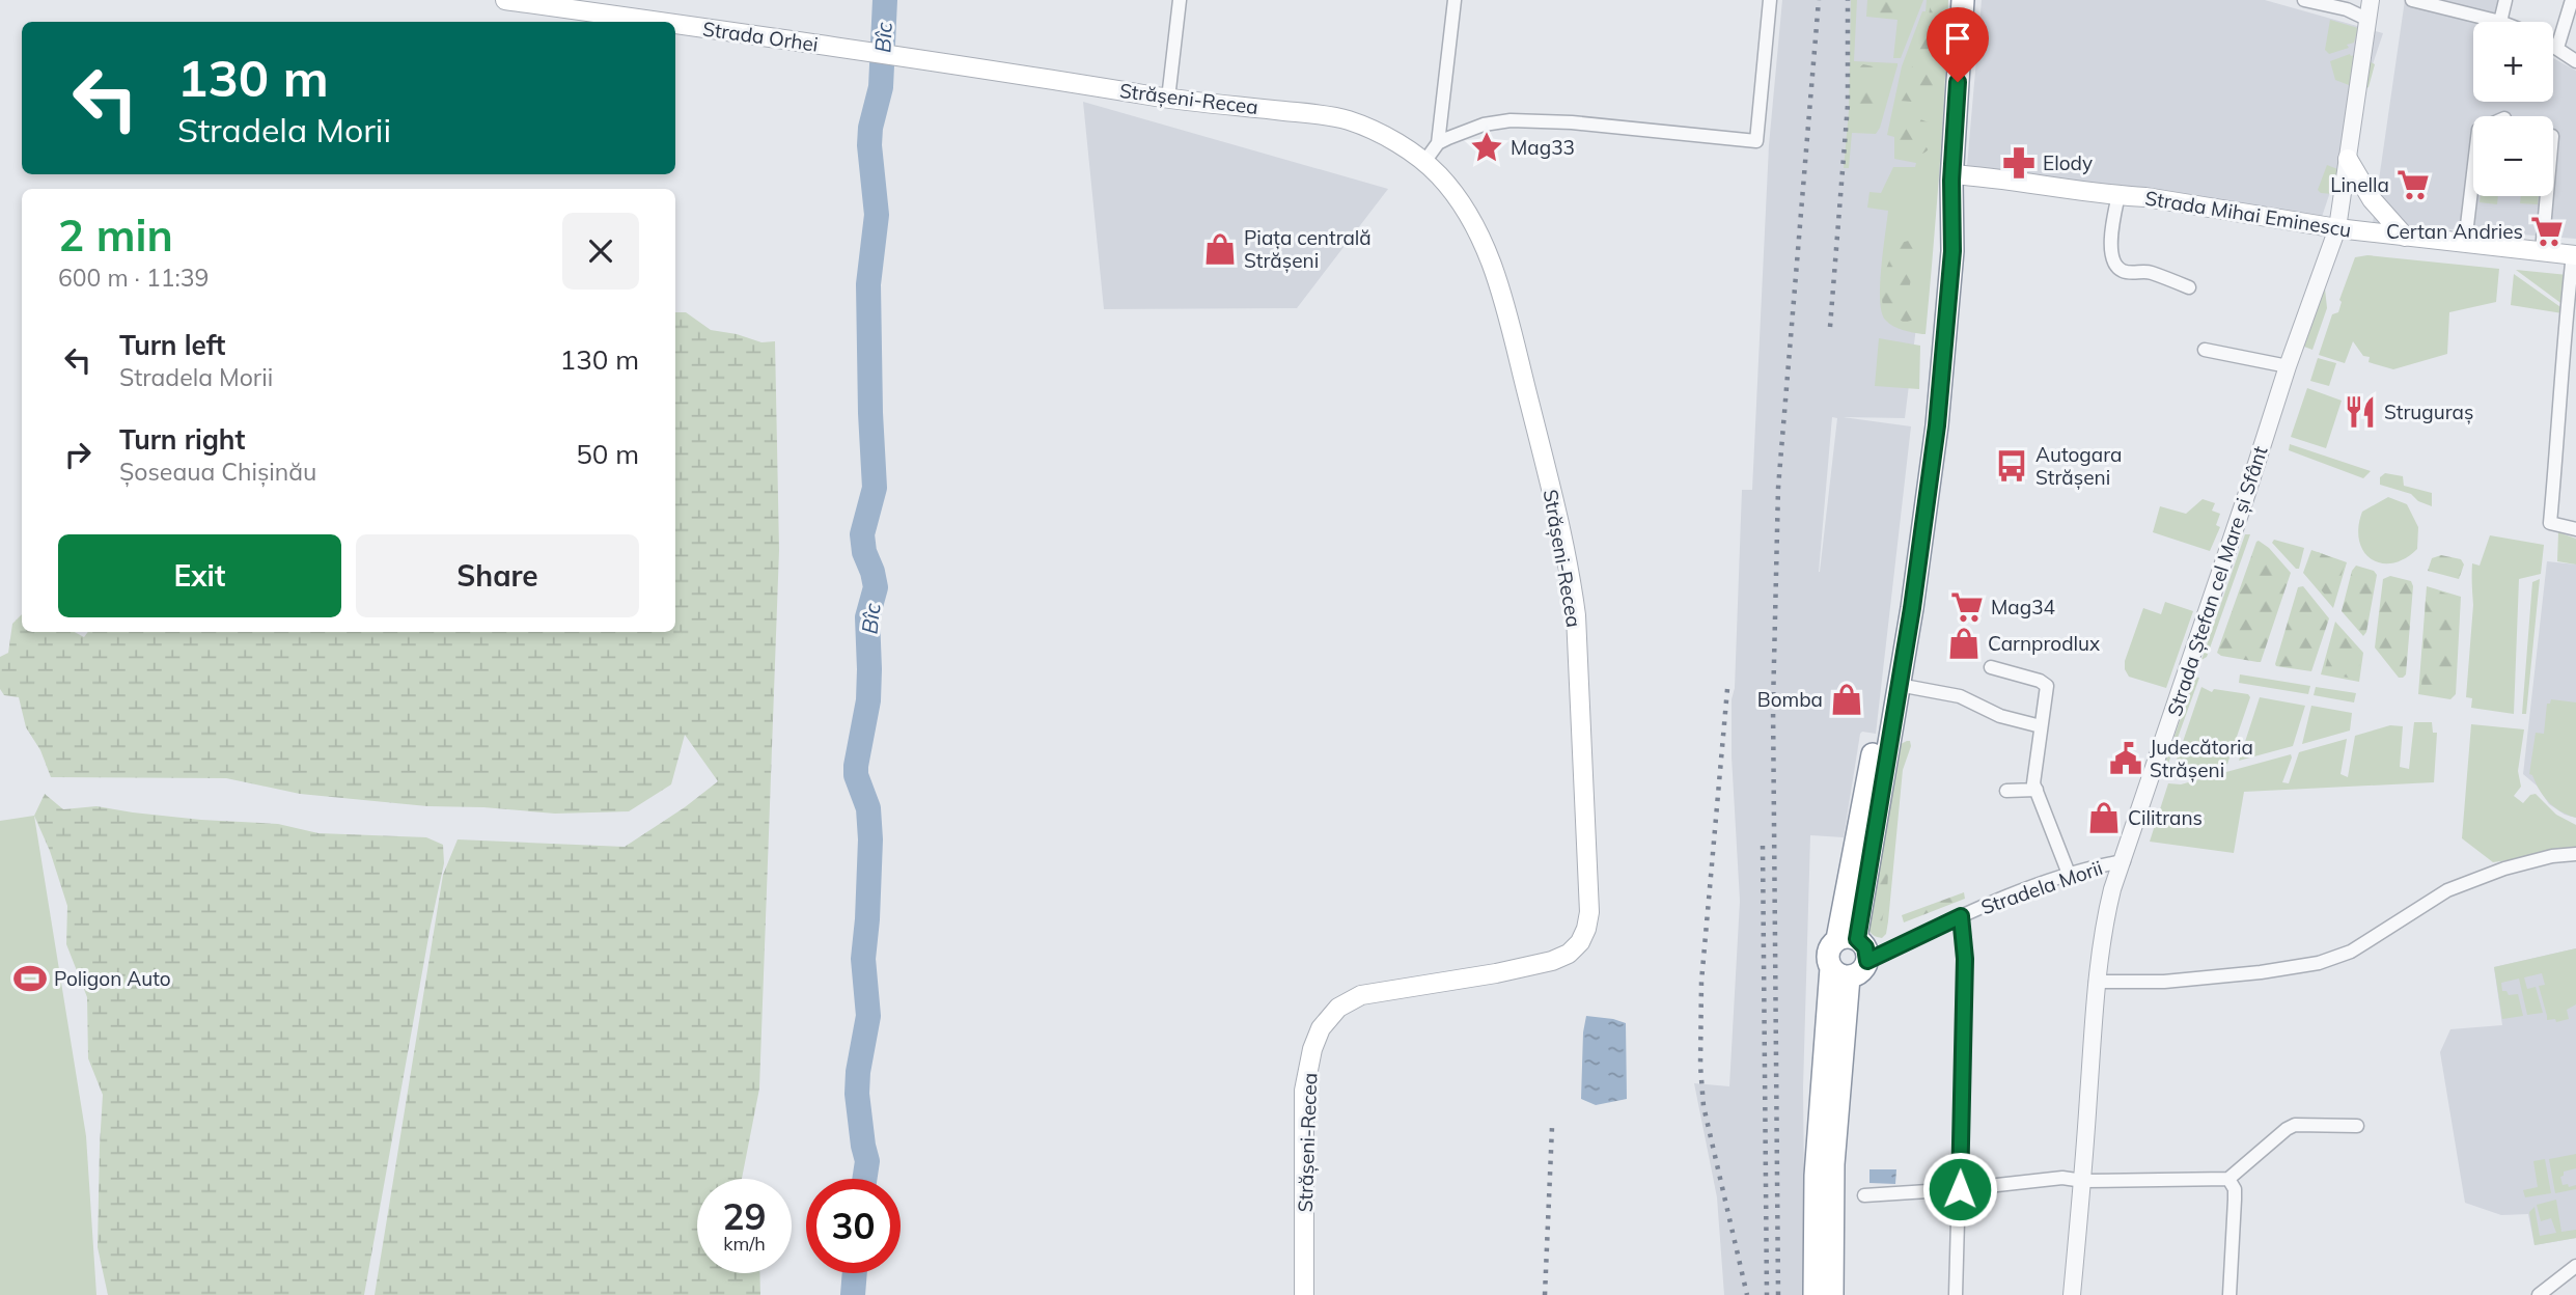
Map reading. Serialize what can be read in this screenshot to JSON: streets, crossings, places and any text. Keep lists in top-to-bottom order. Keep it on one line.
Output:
{"streets":{"main road":["Strada Orhei","Strășeni-Recea","Strada Mihai Eminescu"],"street":["Strada Ștefan cel Mare și Sfânt","Stradela Morii"]},"crossings":[["Strada Orhei","Strășeni-Recea"],["Strada Mihai Eminescu","Strada Ștefan cel Mare și Sfânt"],["Strada Ștefan cel Mare și Sfânt","Stradela Morii"]],"water":["Bîc"],"places":{"place":["Mag33"],"pharmacy":["Elody"],"supermarket":["Linella","Certan Andries","Mag34"],"shop":["Piața centrală Strășeni","Carnprodlux","Bomba","Cilitrans"],"restaurant":["Struguraș"],"bus stop":["Autogara Strășeni"],"public building":["Judecătoria Strășeni"],"sports":["Poligon Auto"]},"page":{"map_buttons":["+","−"],"turn":["130 m","Stradela Morii"],"heading":["2 min","600 m · 11:39"],"list":[{"name":"Turn left","note":"Stradela Morii","value":"130 m"},{"name":"Turn right","note":"Șoseaua Chișinău","value":"50 m"}],"buttons":["Exit","Share"],"speed":"29 km/h","limit":"30"}}
